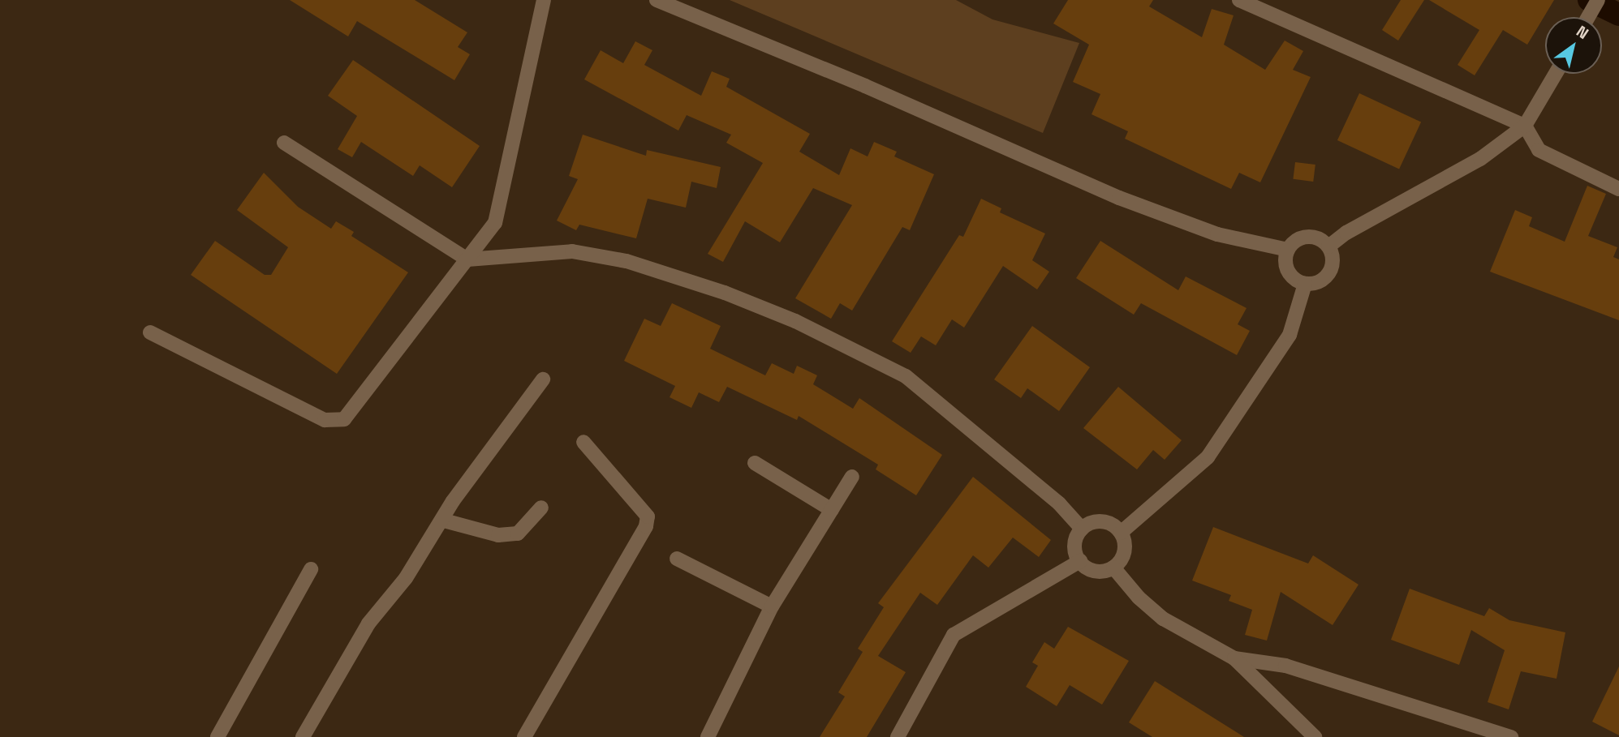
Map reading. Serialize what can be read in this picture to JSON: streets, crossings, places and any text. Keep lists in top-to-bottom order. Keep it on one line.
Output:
{"north":"top right"}
